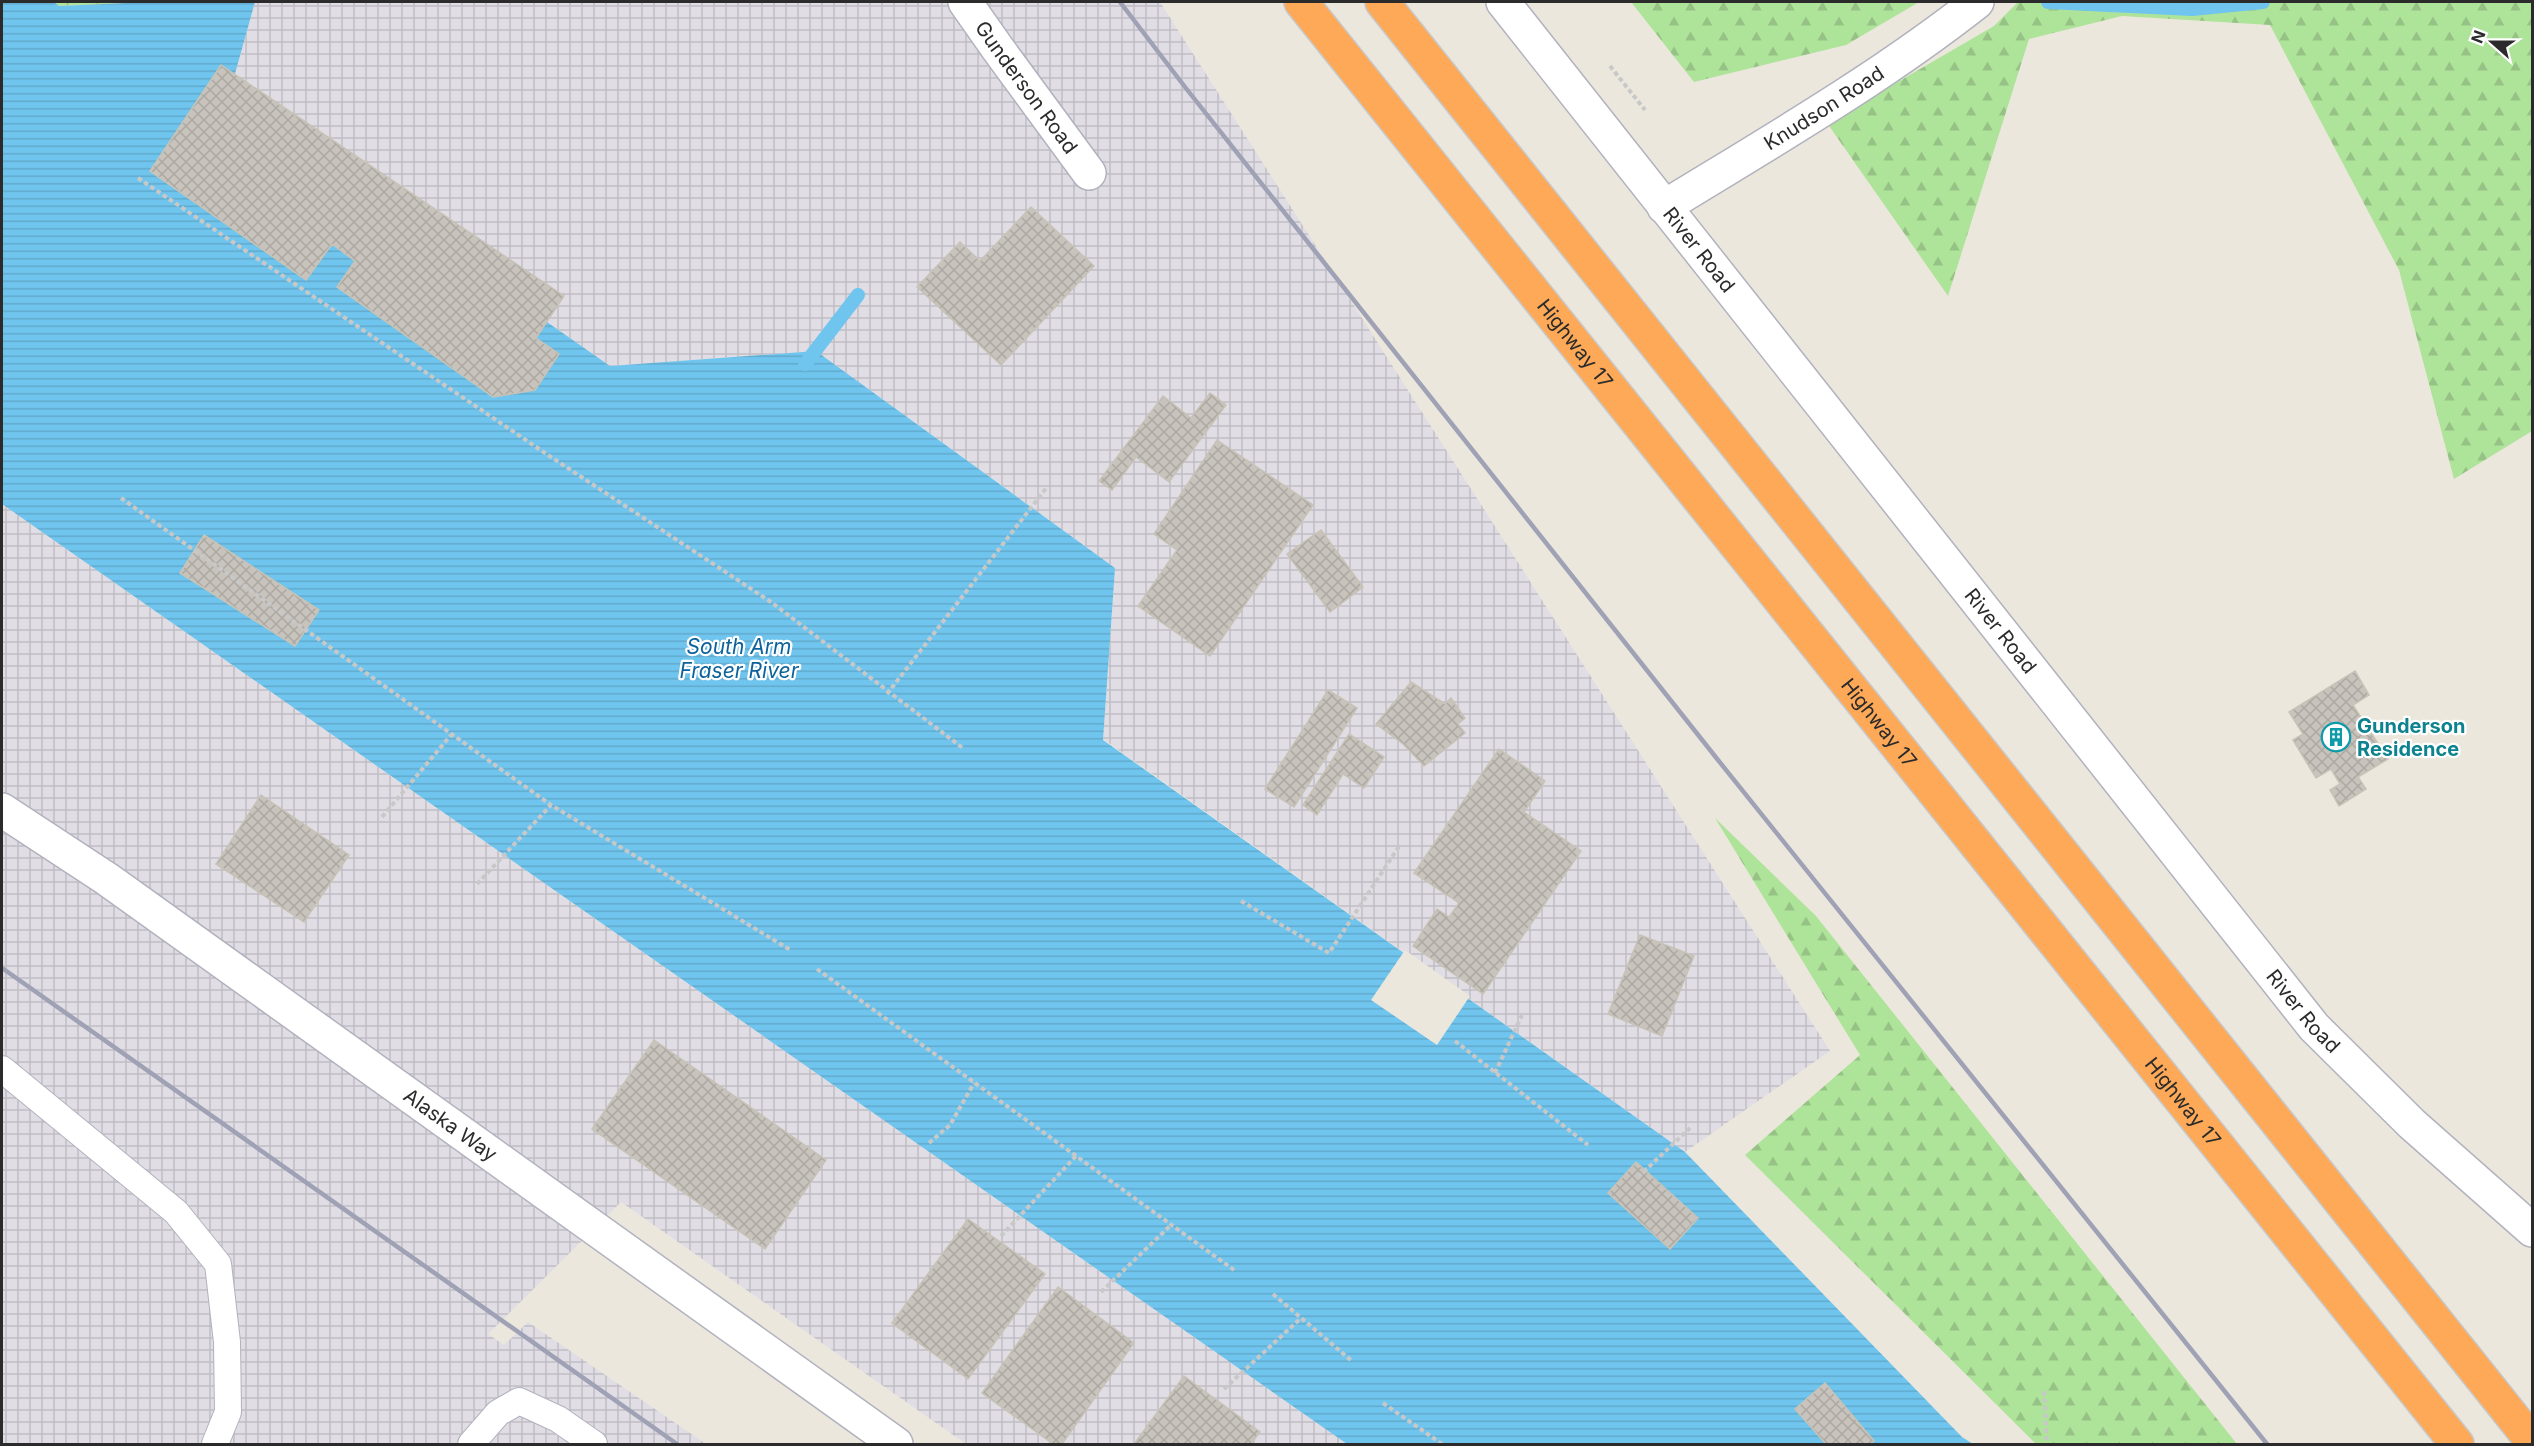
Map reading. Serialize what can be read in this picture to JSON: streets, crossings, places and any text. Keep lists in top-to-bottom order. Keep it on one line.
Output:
{"streets":{"highway":["Highway 17"],"street":["Gunderson Road","Knudson Road","River Road","Alaska Way"]},"crossings":[["Knudson Road","River Road"]],"water":["South Arm Fraser River"],"places":{"building":["Gunderson Residence"]},"north":"left"}
